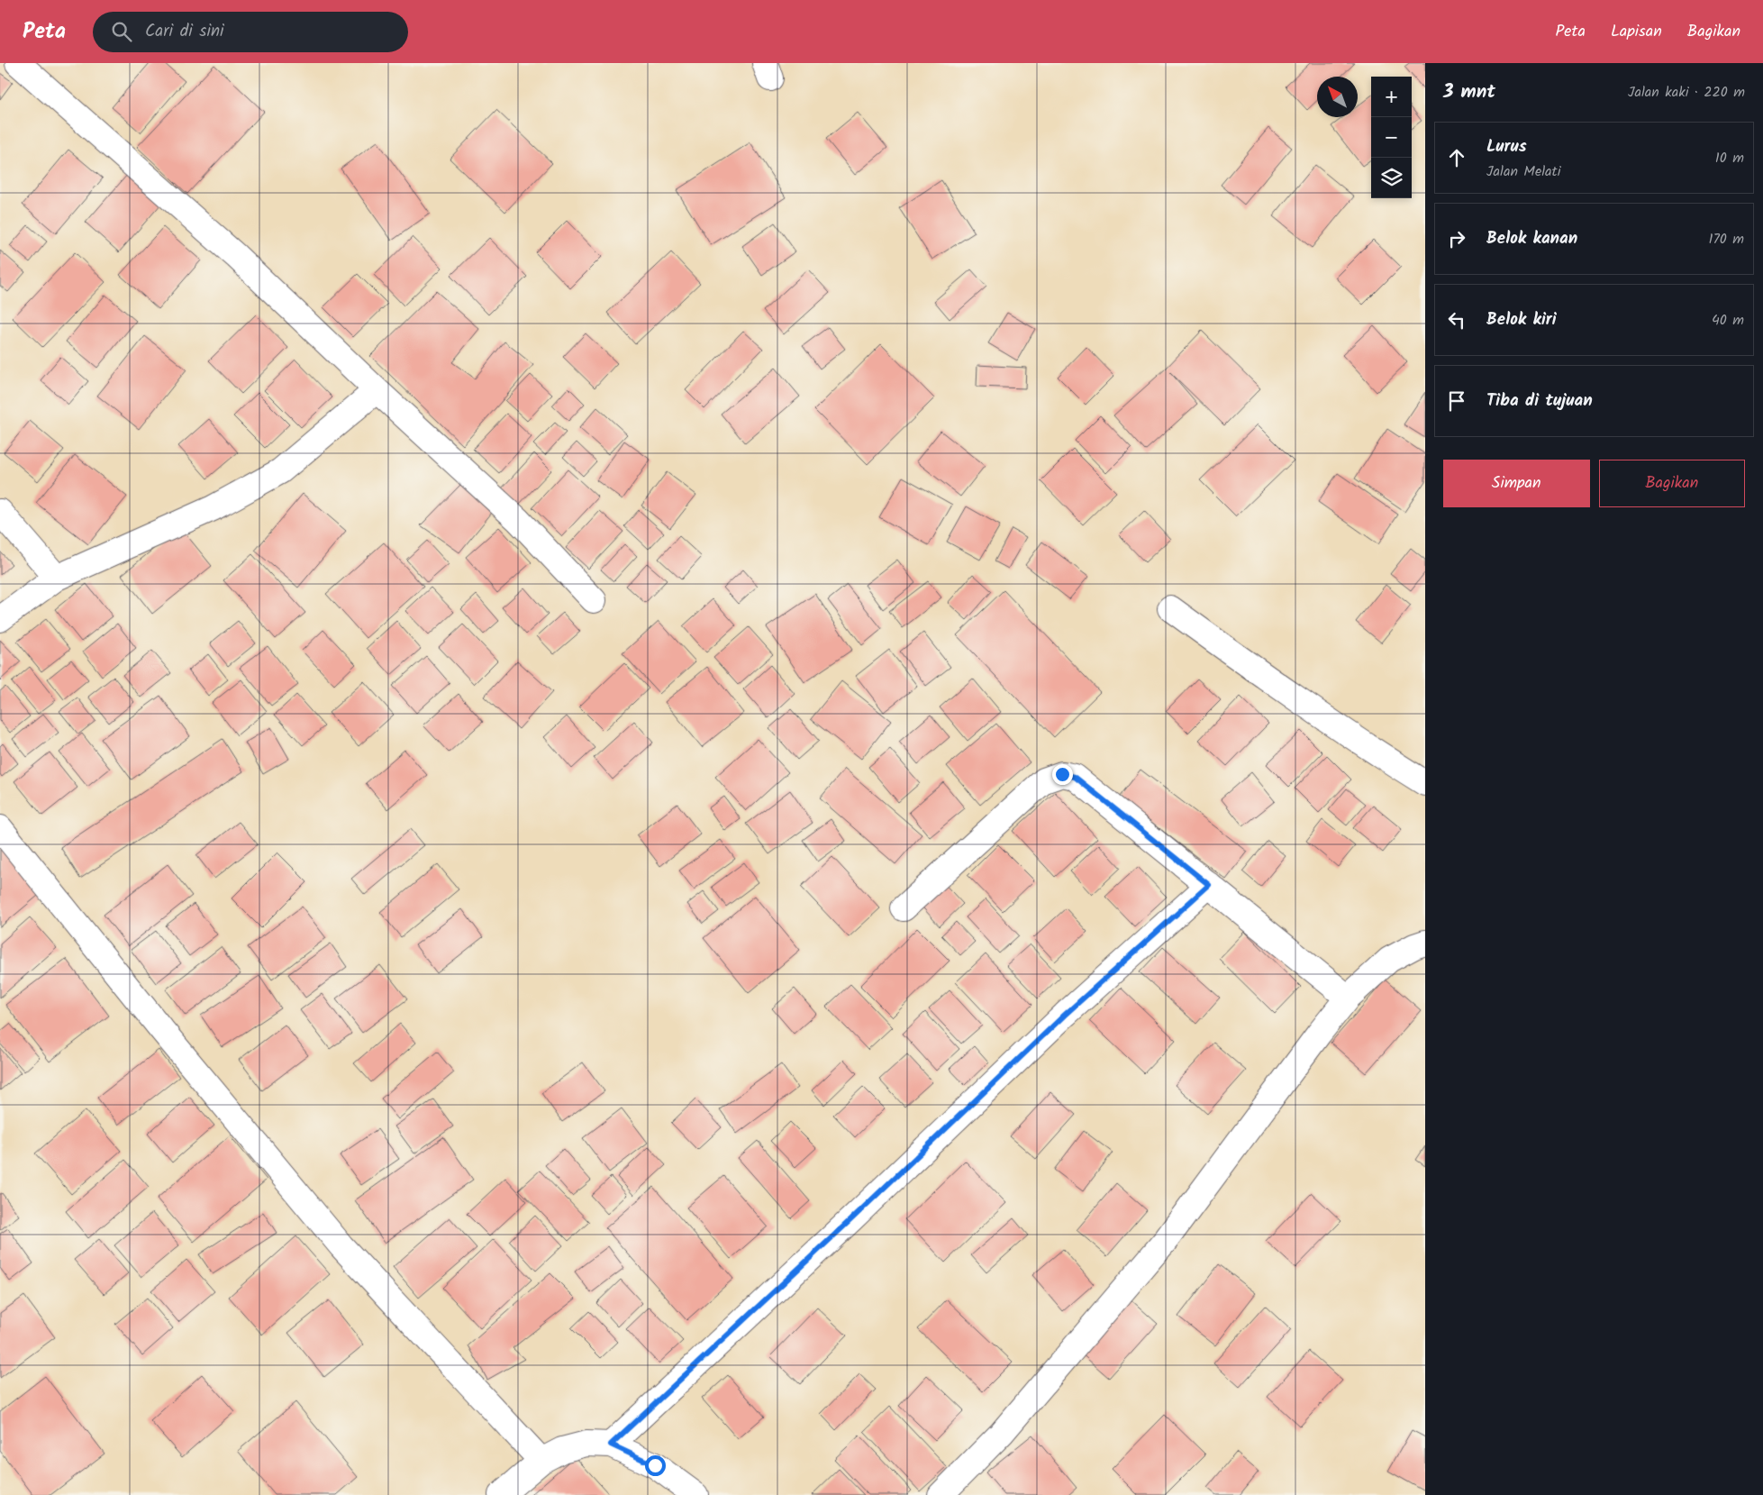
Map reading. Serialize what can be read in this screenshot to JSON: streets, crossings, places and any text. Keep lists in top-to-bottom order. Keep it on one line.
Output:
{"north":"top left","page":{"header":"Peta","search":"Cari di sini","nav":["Peta","Lapisan","Bagikan"],"heading":["3 mnt","Jalan kaki · 220 m"],"map_buttons":["+","−"],"list":[["Lurus","Jalan Melati","10 m"],["Belok kanan","170 m"],["Belok kiri","40 m"],"Tiba di tujuan"],"buttons":["Simpan","Bagikan"]}}
